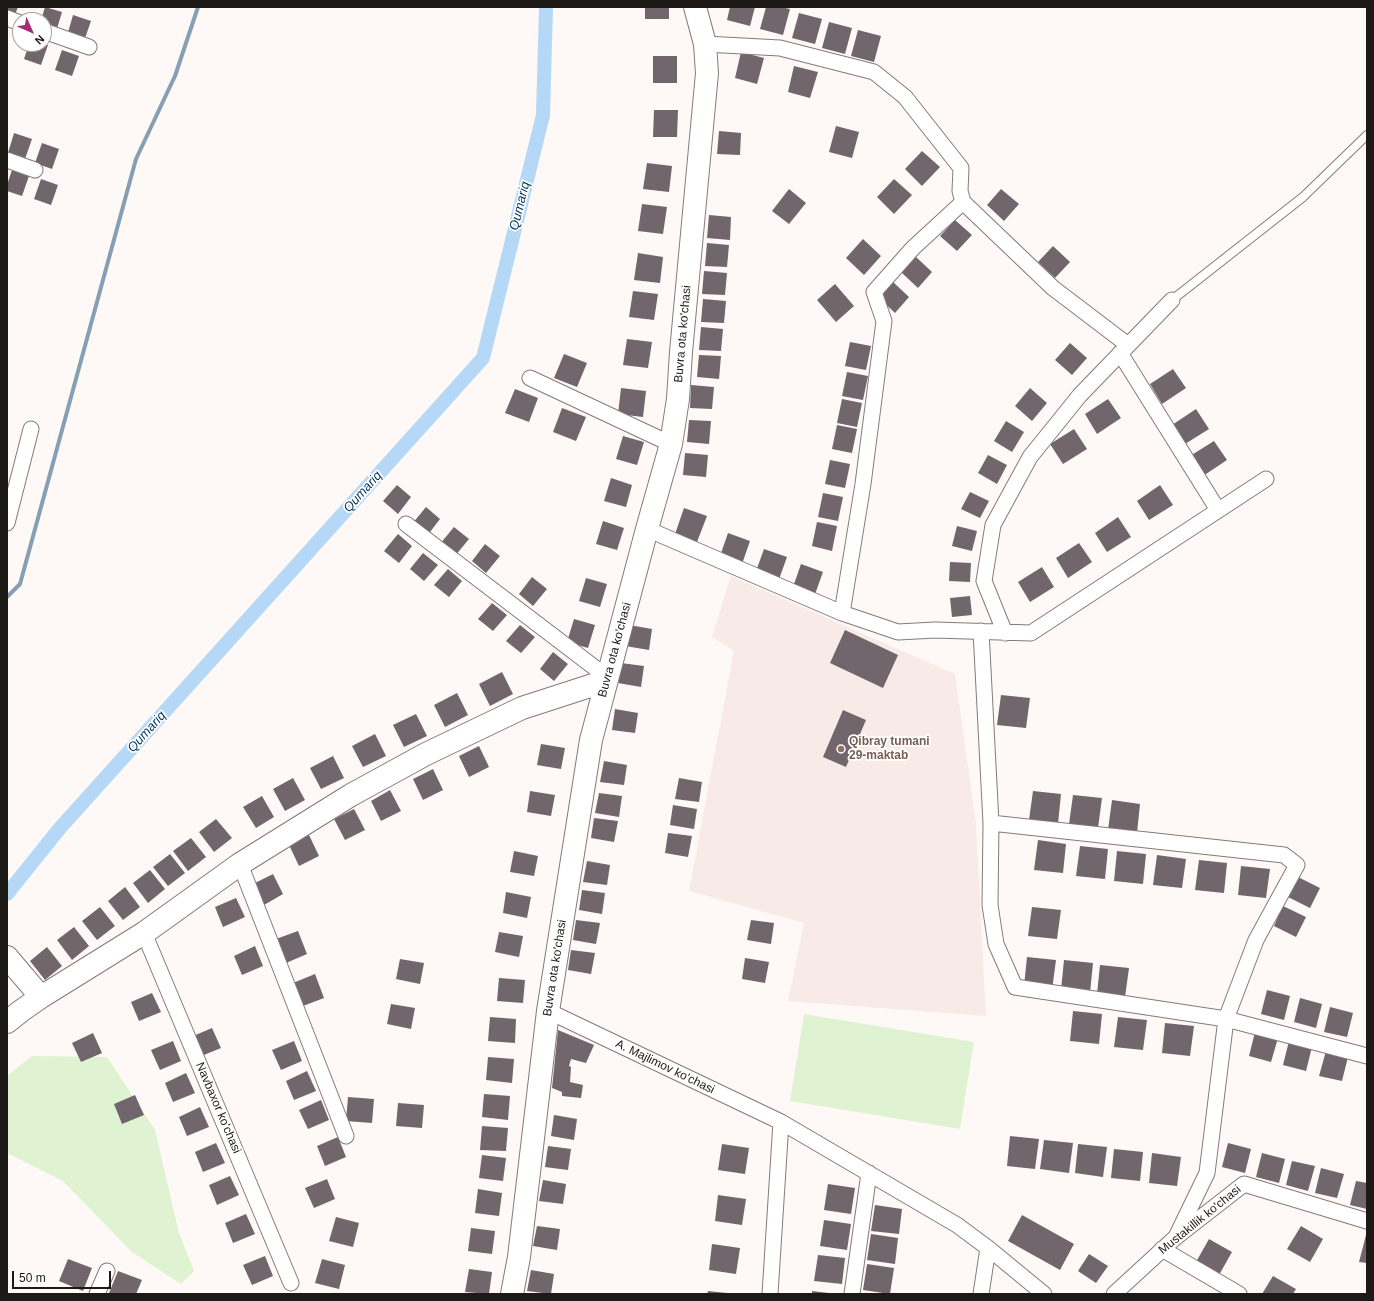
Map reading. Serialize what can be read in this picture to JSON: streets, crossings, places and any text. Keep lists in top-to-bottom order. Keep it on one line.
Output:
{"streets":{"main road":["Buvra ota ko'chasi"],"street":["A. Majlimov ko'chasi","Navbaxor ko'chasi","Mustakillik ko'chasi"]},"crossings":[["Buvra ota ko'chasi","A. Majlimov ko'chasi"]],"water":["Qumariq"],"places":["Qibray tumani 29-maktab"],"scale_bar":"50 m","north":"bottom right"}
